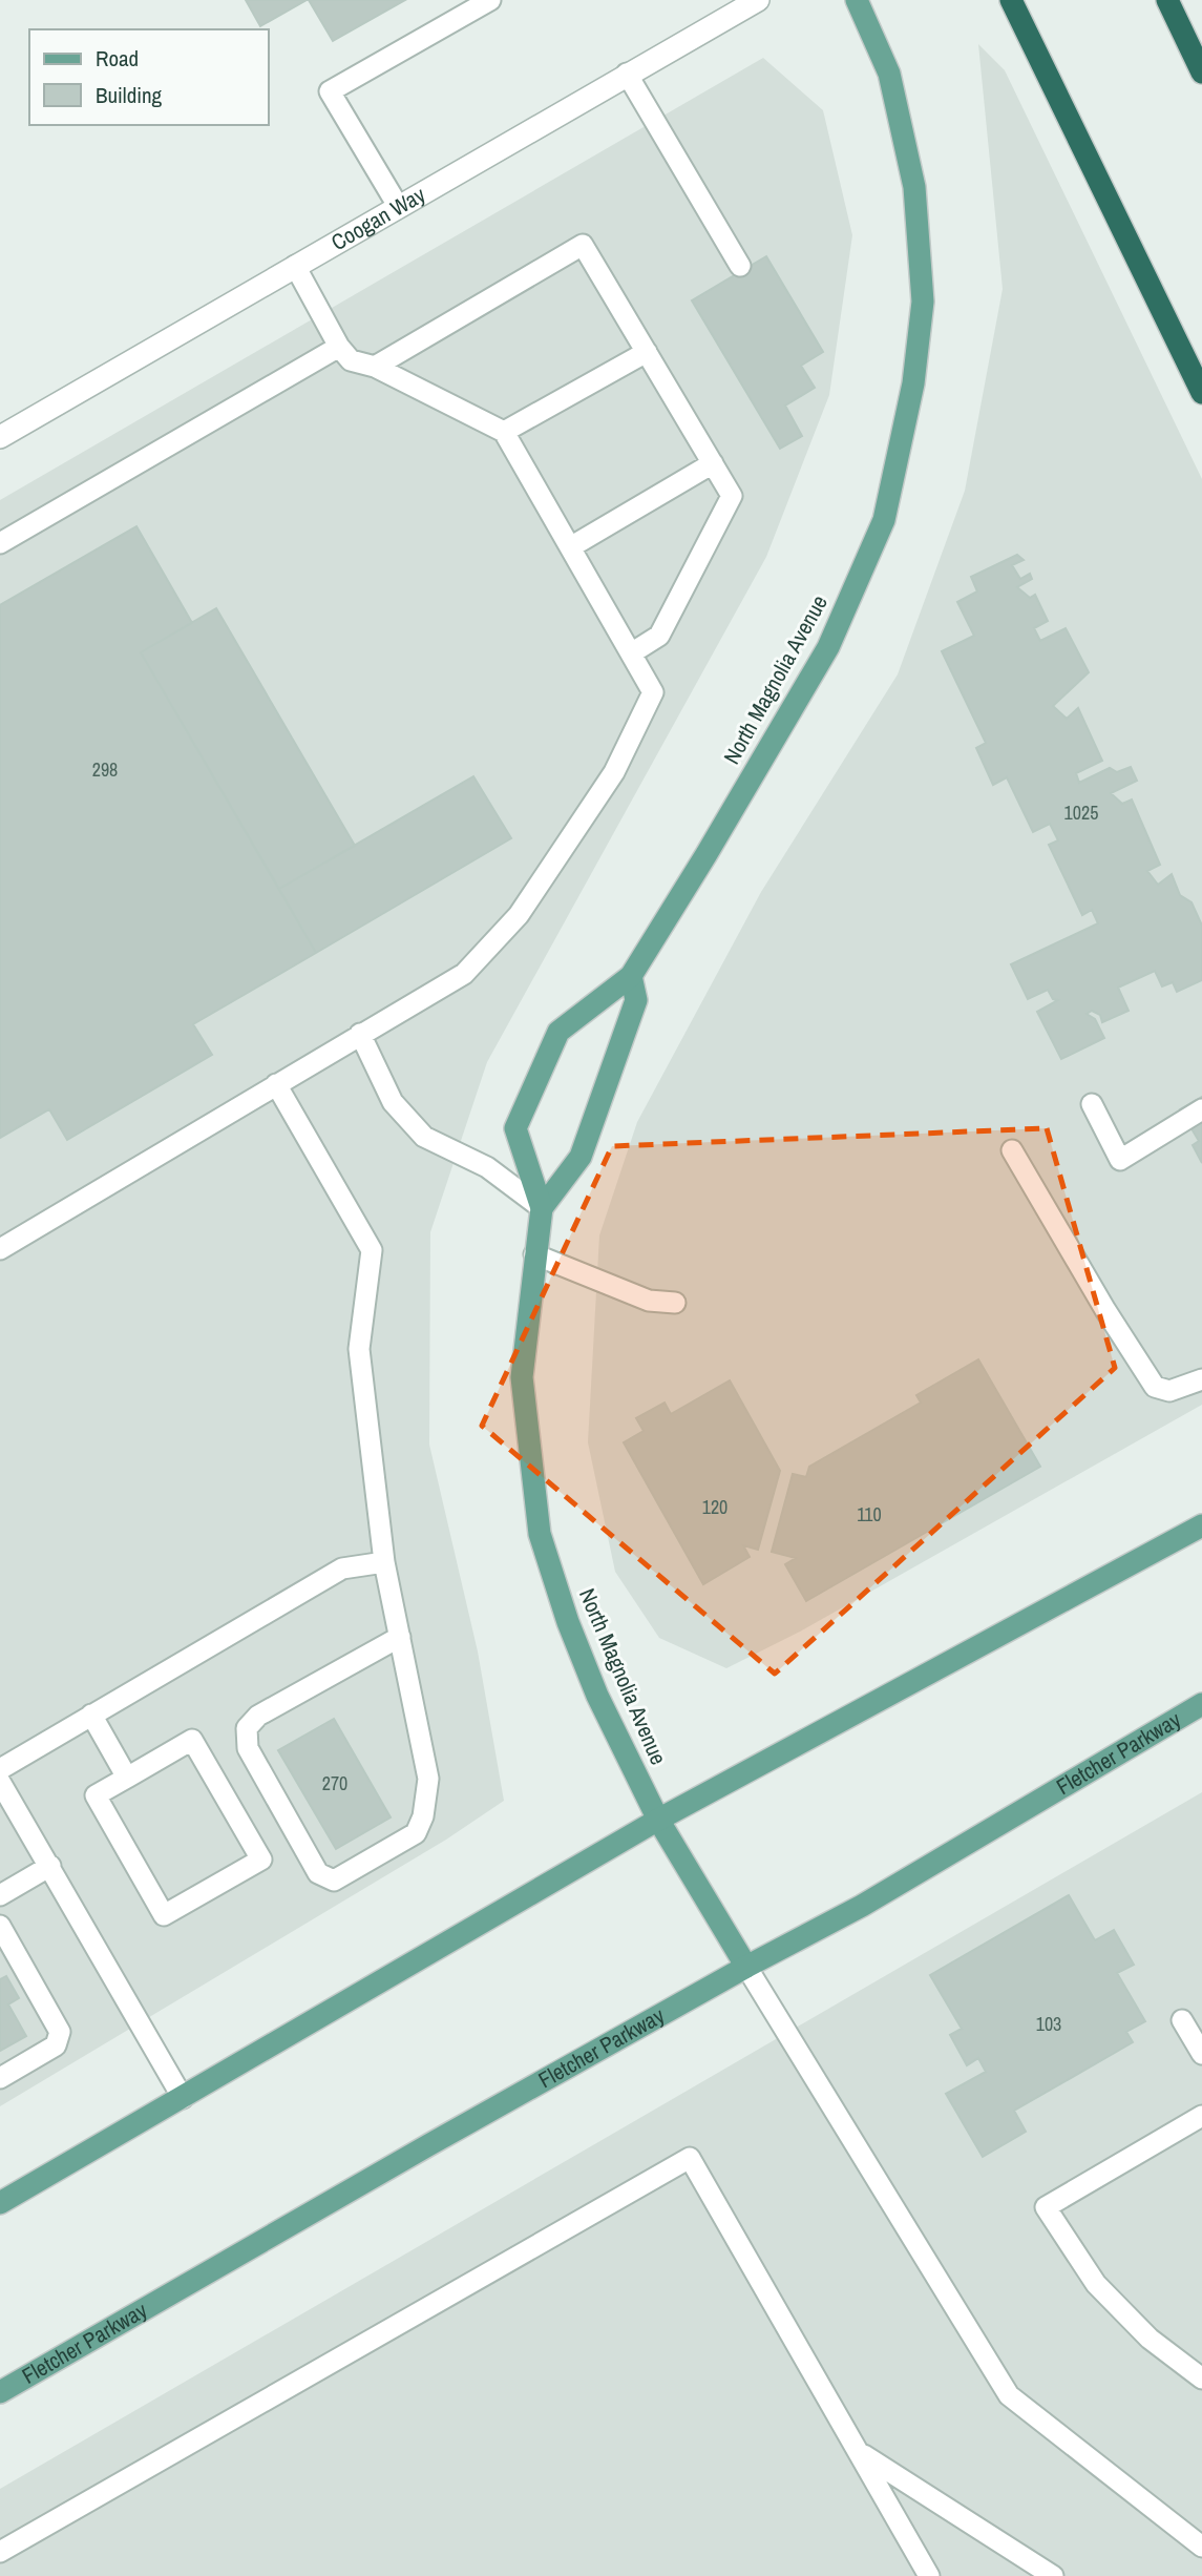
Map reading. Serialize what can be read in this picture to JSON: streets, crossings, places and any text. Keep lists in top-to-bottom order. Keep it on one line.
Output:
{"streets":{"main road":["North Magnolia Avenue","Fletcher Parkway"],"street":["Coogan Way"]},"crossings":[["North Magnolia Avenue","Fletcher Parkway"]],"house_numbers":["298","1025","120","110","270","103"],"legend":["Road","Building"]}
